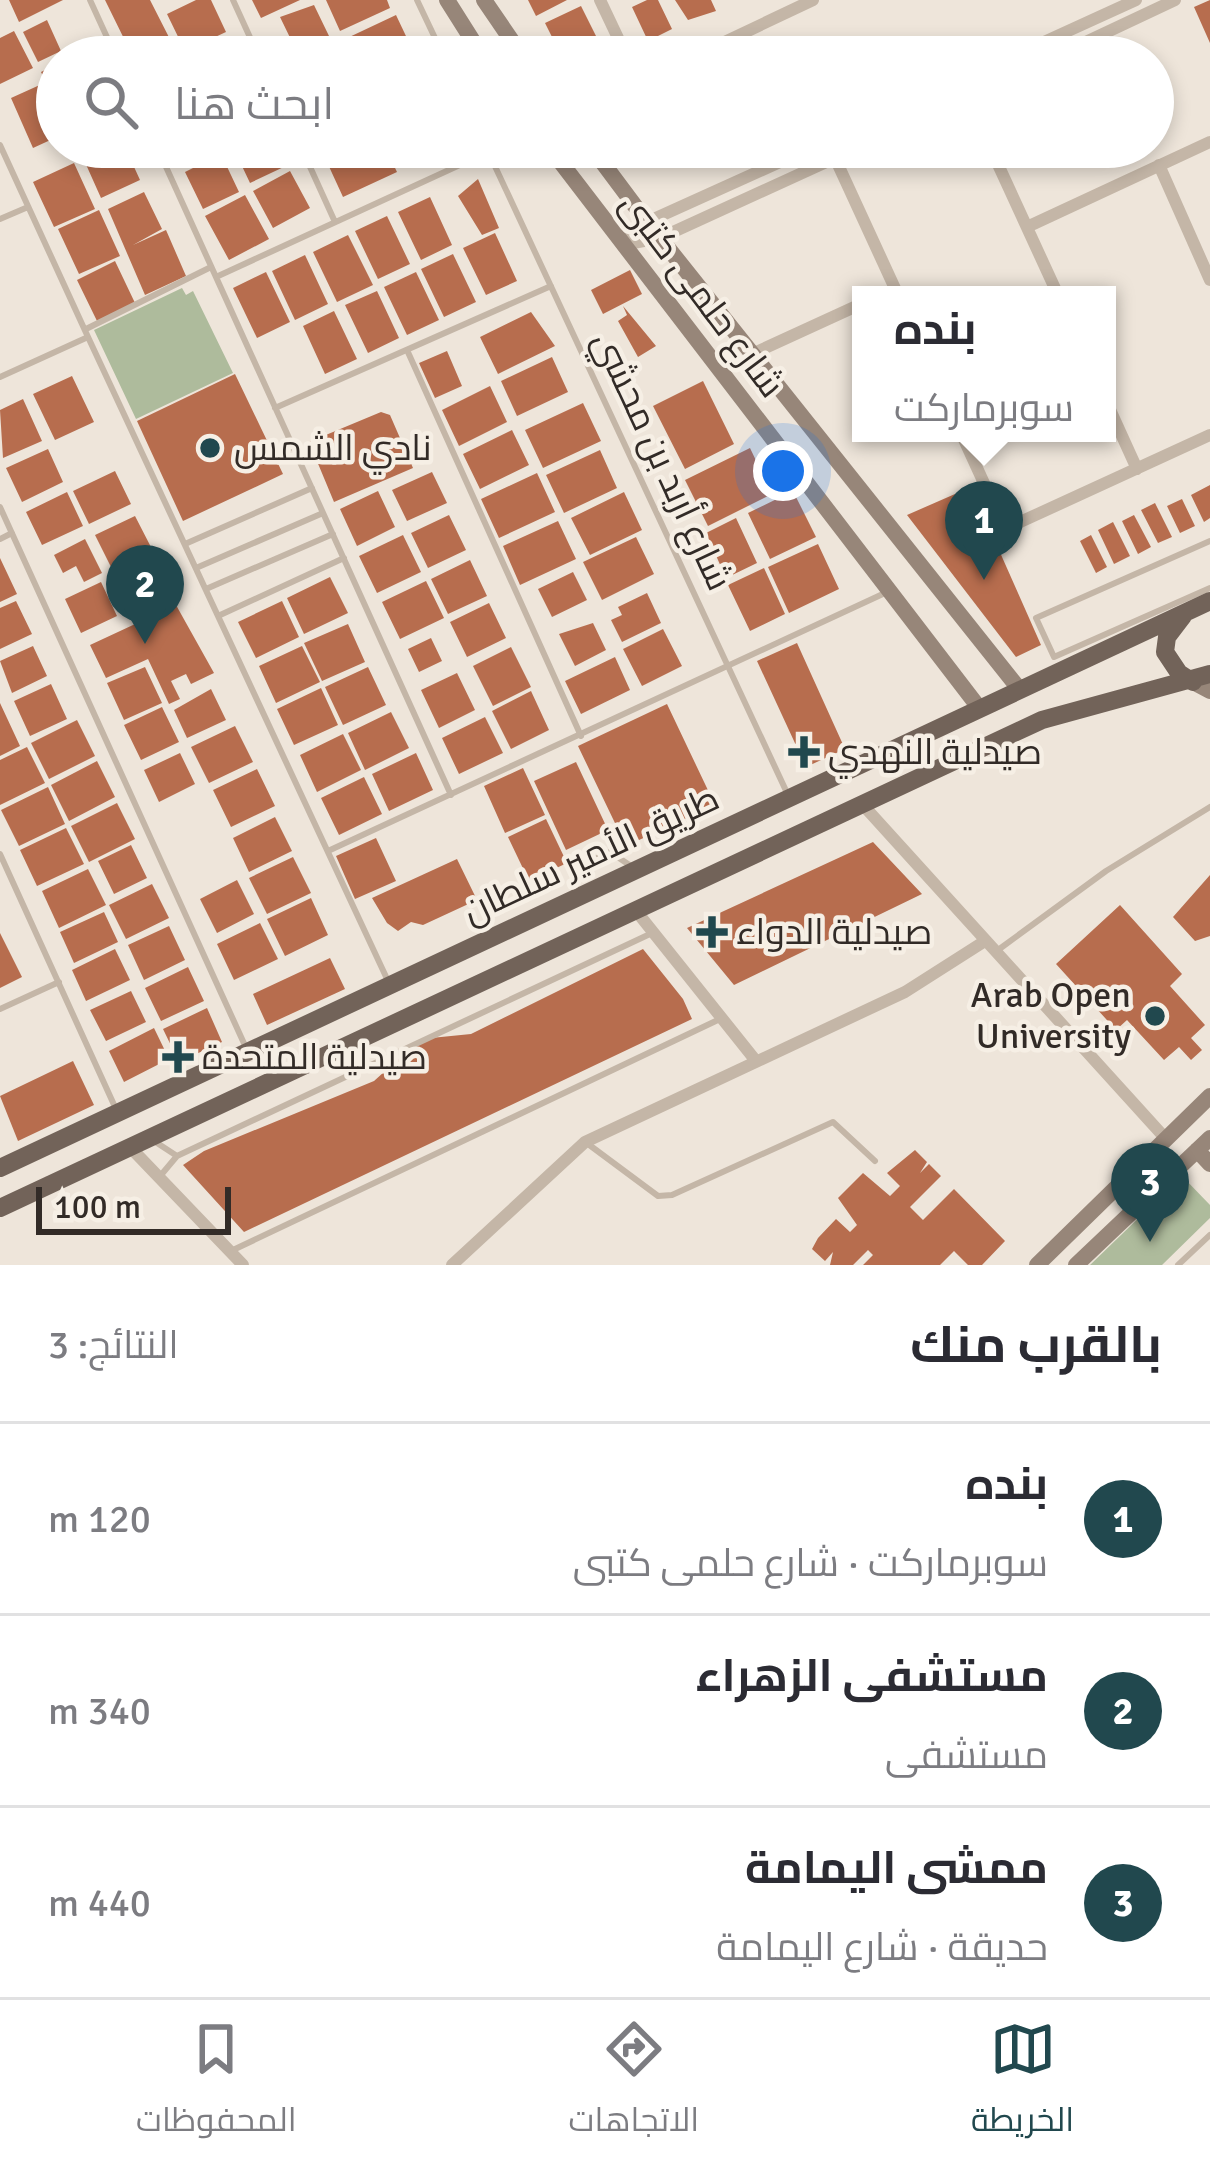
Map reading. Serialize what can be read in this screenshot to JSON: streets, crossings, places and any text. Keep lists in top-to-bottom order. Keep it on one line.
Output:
{"streets":{"main road":["طريق الأمير سلطان"],"street":["شارع حلمى كتبى"],"lane":["شارع أربد بن محشي"]},"crossings":[["شارع حلمى كتبى","طريق الأمير سلطان"],["شارع أربد بن محشي","طريق الأمير سلطان"]],"places":{"other":["نادي الشمس","Arab Open University"],"health":["صيدلية النهدي","صيدلية الدواء","صيدلية المتحدة"]},"scale_bar":"100 m","page":{"search":"ابحث هنا","popup":["بنده","سوبرماركت"],"pins":["1","2","3"],"scale":"100 m","heading":["بالقرب منك","النتائج: 3"],"list":[{"mark":"1","name":"بنده","note":"سوبرماركت · شارع حلمى كتبى","value":"120 m"},{"mark":"2","name":"مستشفى الزهراء","note":"مستشفى","value":"340 m"},{"mark":"3","name":"ممشى اليمامة","note":"حديقة · شارع اليمامة","value":"440 m"}],"nav":["الخريطة","الاتجاهات","المحفوظات"]}}
